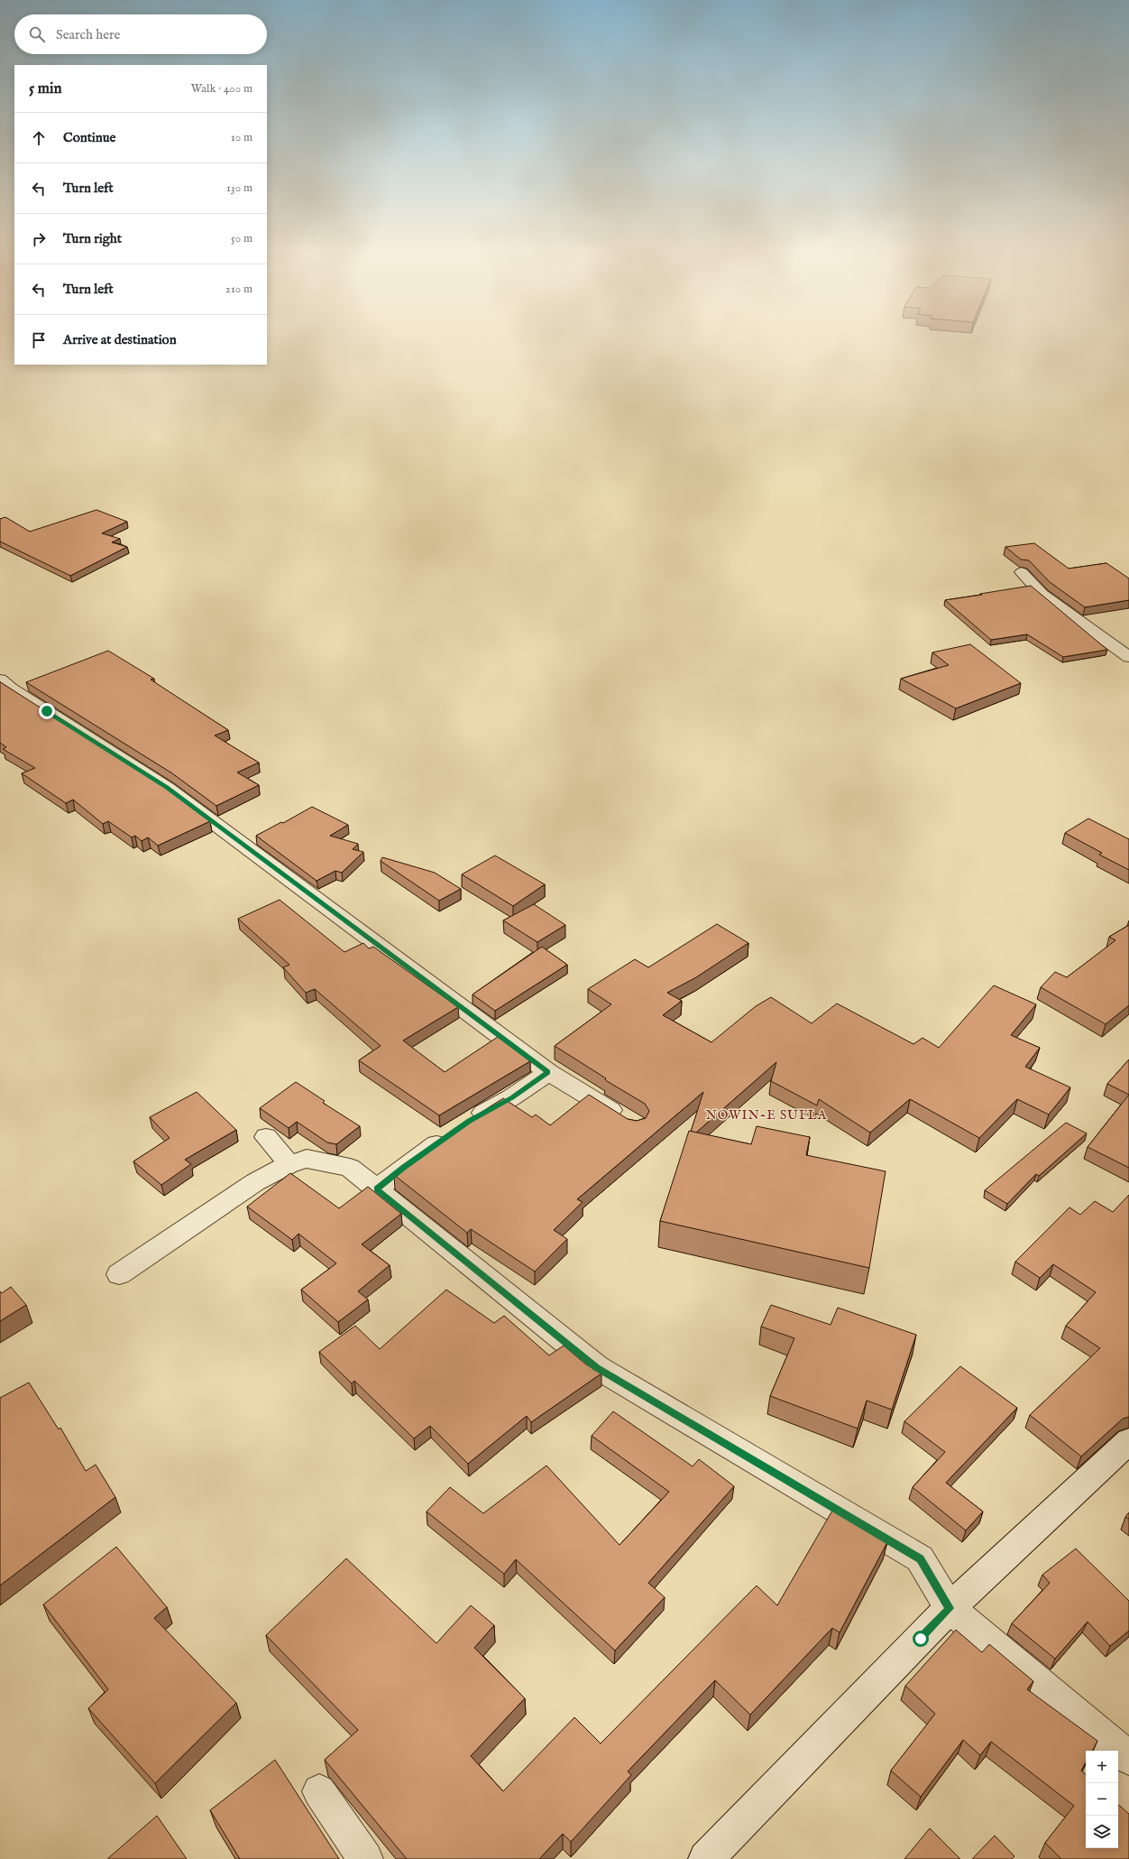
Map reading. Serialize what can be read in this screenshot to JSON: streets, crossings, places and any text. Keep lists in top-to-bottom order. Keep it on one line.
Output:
{"districts":["NOWIN-E SUFLA"],"page":{"search":"Search here","heading":["5 min","Walk · 400 m"],"list":[["Continue","10 m"],["Turn left","130 m"],["Turn right","50 m"],["Turn left","210 m"],"Arrive at destination"],"map_buttons":["+","−"]}}
